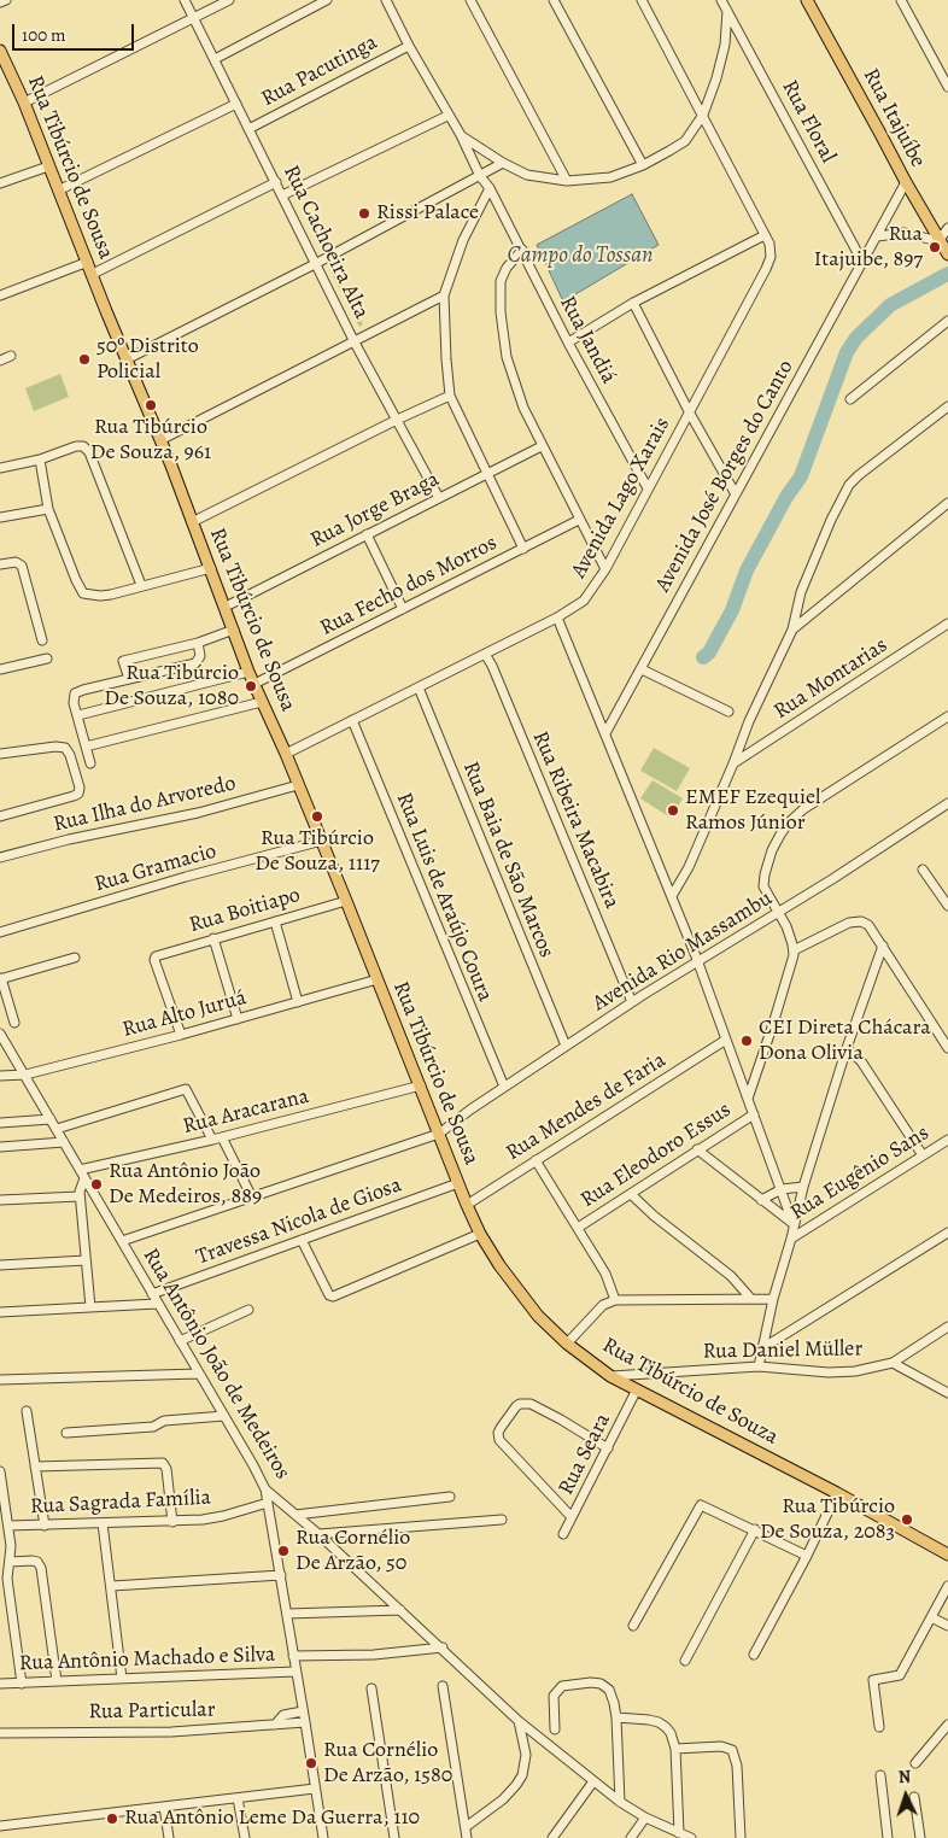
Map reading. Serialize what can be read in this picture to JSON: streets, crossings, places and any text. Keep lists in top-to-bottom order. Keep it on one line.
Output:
{"streets":{"main road":["Rua Itajuíbe","Rua Tibúrcio de Sousa","Rua Tibúrcio de Souza"],"street":["Rua Pacutinga","Rua Floral","Rua Cachoeira Alta","Rua Jandiá","Avenida José Borges do Canto","Avenida Lago Xarais","Rua Jorge Braga","Rua Fecho dos Morros","Rua Montarias","Rua Ilha do Arvoredo","Rua Ribeira Macabira","Rua Baia de São Marcos","Rua Gramacio","Rua Luis de Araújo Coura","Rua Boitiapo","Avenida Rio Massambu","Rua Alto Juruá","Rua Mendes de Faria","Rua Aracarana","Rua Eleodoro Essus","Rua Eugênio Sans","Travessa Nicola de Giosa","Rua Daniel Müller","Rua Antônio João de Medeiros","Rua Seara","Rua Sagrada Família","Rua Antônio Machado e Silva","Rua Particular"]},"crossings":[["Rua Pacutinga","Rua Cachoeira Alta"],["Rua Itajuíbe","Avenida José Borges do Canto"],["Rua Floral","Avenida José Borges do Canto"],["Rua Tibúrcio de Sousa","Avenida Lago Xarais"],["Rua Tibúrcio de Sousa","Rua Jorge Braga"],["Rua Tibúrcio de Sousa","Rua Fecho dos Morros"],["Rua Tibúrcio de Sousa","Rua Ilha do Arvoredo"],["Rua Tibúrcio de Sousa","Rua Gramacio"],["Rua Tibúrcio de Sousa","Rua Boitiapo"],["Rua Tibúrcio de Sousa","Avenida Rio Massambu"],["Rua Tibúrcio de Sousa","Rua Alto Juruá"],["Rua Tibúrcio de Sousa","Rua Mendes de Faria"],["Rua Tibúrcio de Sousa","Rua Aracarana"],["Rua Tibúrcio de Sousa","Travessa Nicola de Giosa"],["Rua Tibúrcio de Sousa","Rua Tibúrcio de Souza"],["Rua Cachoeira Alta","Rua Jorge Braga"],["Rua Jandiá","Avenida Lago Xarais"],["Avenida Lago Xarais","Rua Ribeira Macabira"],["Avenida Lago Xarais","Rua Baia de São Marcos"],["Avenida Lago Xarais","Rua Luis de Araújo Coura"],["Rua Ribeira Macabira","Avenida Rio Massambu"],["Rua Baia de São Marcos","Avenida Rio Massambu"],["Rua Luis de Araújo Coura","Avenida Rio Massambu"],["Rua Boitiapo","Rua Alto Juruá"],["Avenida Rio Massambu","Rua Antônio João de Medeiros"],["Rua Alto Juruá","Rua Antônio João de Medeiros"],["Rua Mendes de Faria","Rua Tibúrcio de Souza"],["Rua Aracarana","Rua Antônio João de Medeiros"],["Travessa Nicola de Giosa","Rua Antônio João de Medeiros"],["Rua Daniel Müller","Rua Tibúrcio de Souza"],["Rua Tibúrcio de Souza","Rua Seara"]],"water":["Campo do Tossan"],"places":["Rissi Palace","Rua Itajuibe, 897","50º Distrito Policial","Rua Tibúrcio De Souza, 961","Rua Tibúrcio De Souza, 1080","EMEF Ezequiel Ramos Júnior","Rua Tibúrcio De Souza, 1117","CEI Direta Chácara Dona Olivia","Rua Antônio João De Medeiros, 889","Rua Tibúrcio De Souza, 2083","Rua Cornélio De Arzão, 50","Rua Cornélio De Arzão, 1580","Rua Antônio Leme Da Guerra, 110"],"scale_bar":"100 m","north":"top"}
